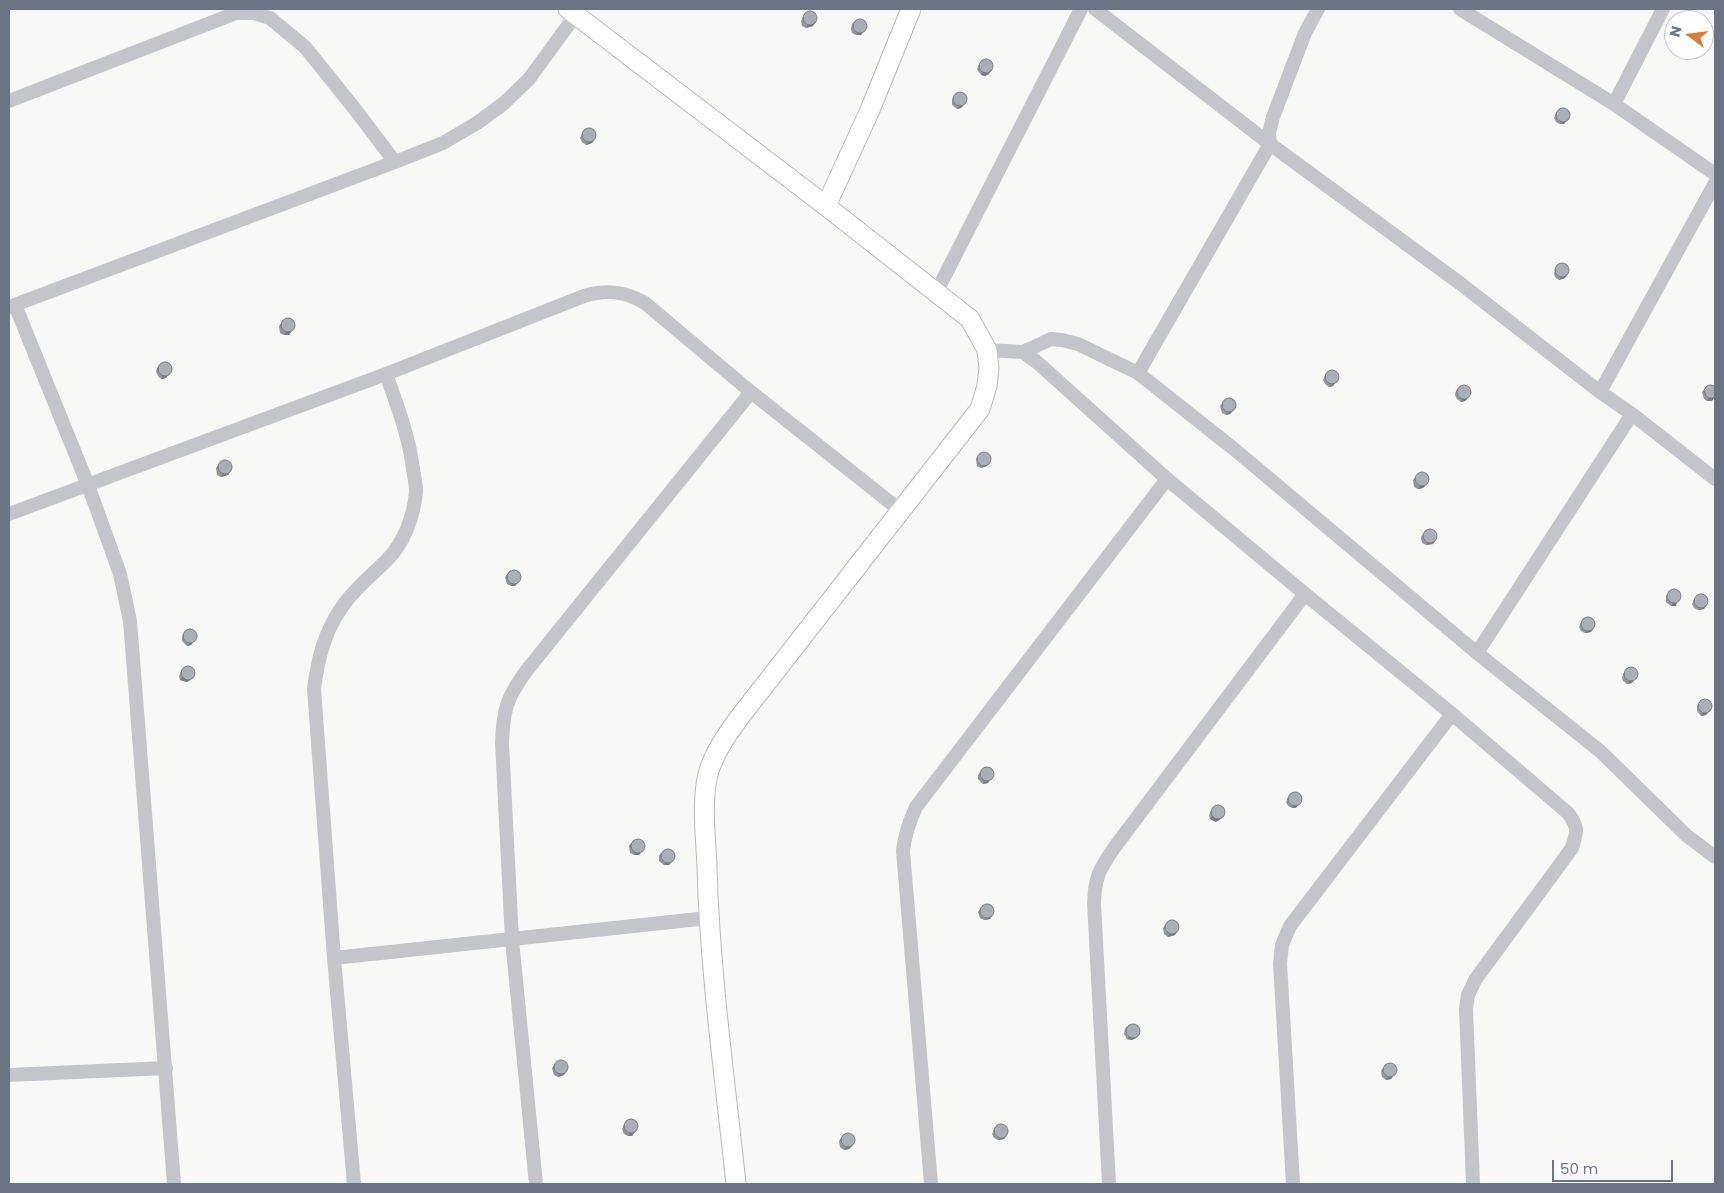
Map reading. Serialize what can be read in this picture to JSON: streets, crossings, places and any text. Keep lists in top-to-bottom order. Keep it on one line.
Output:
{"scale_bar":"50 m","north":"left"}
